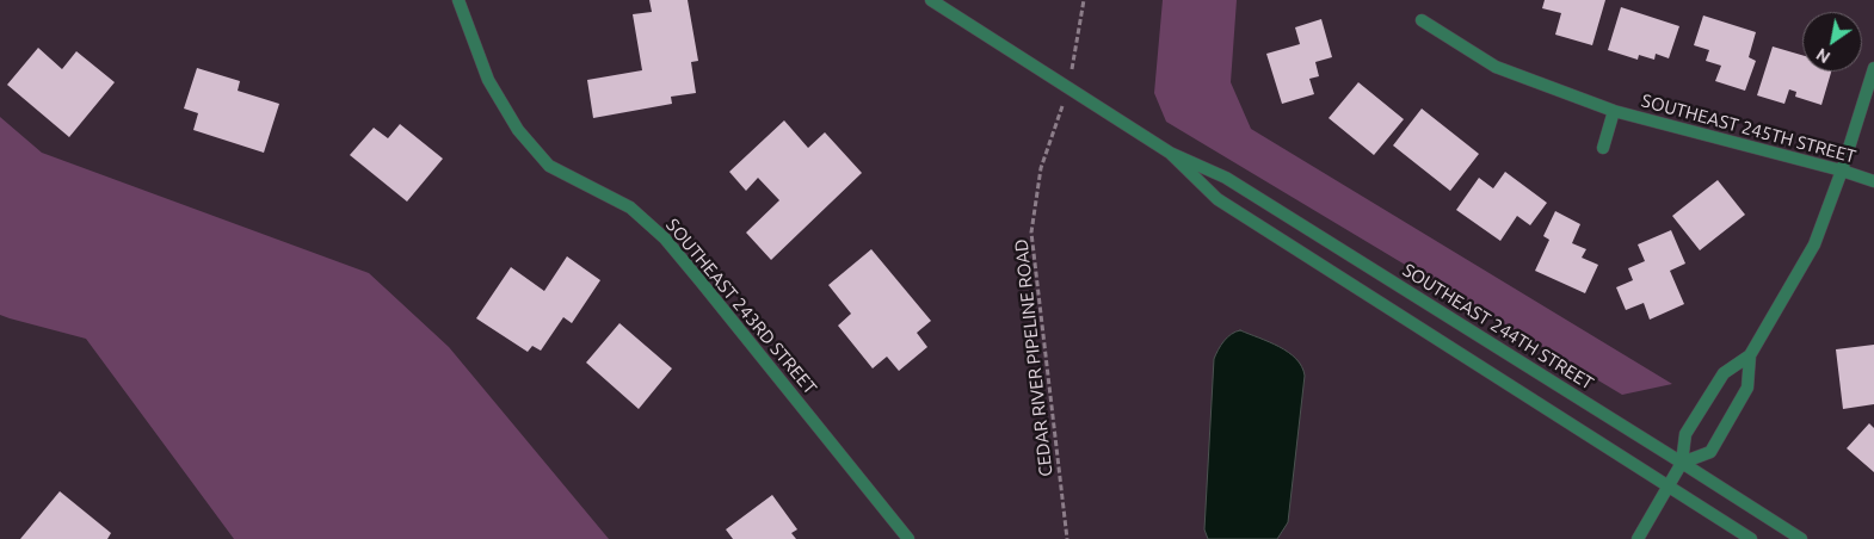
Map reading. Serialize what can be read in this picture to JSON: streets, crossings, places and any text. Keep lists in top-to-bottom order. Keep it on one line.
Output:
{"streets":{"street":["SOUTHEAST 245TH STREET","SOUTHEAST 243RD STREET","SOUTHEAST 244TH STREET"],"path":["CEDAR RIVER PIPELINE ROAD"]},"crossings":[["SOUTHEAST 244TH STREET","CEDAR RIVER PIPELINE ROAD"]],"north":"bottom left"}
